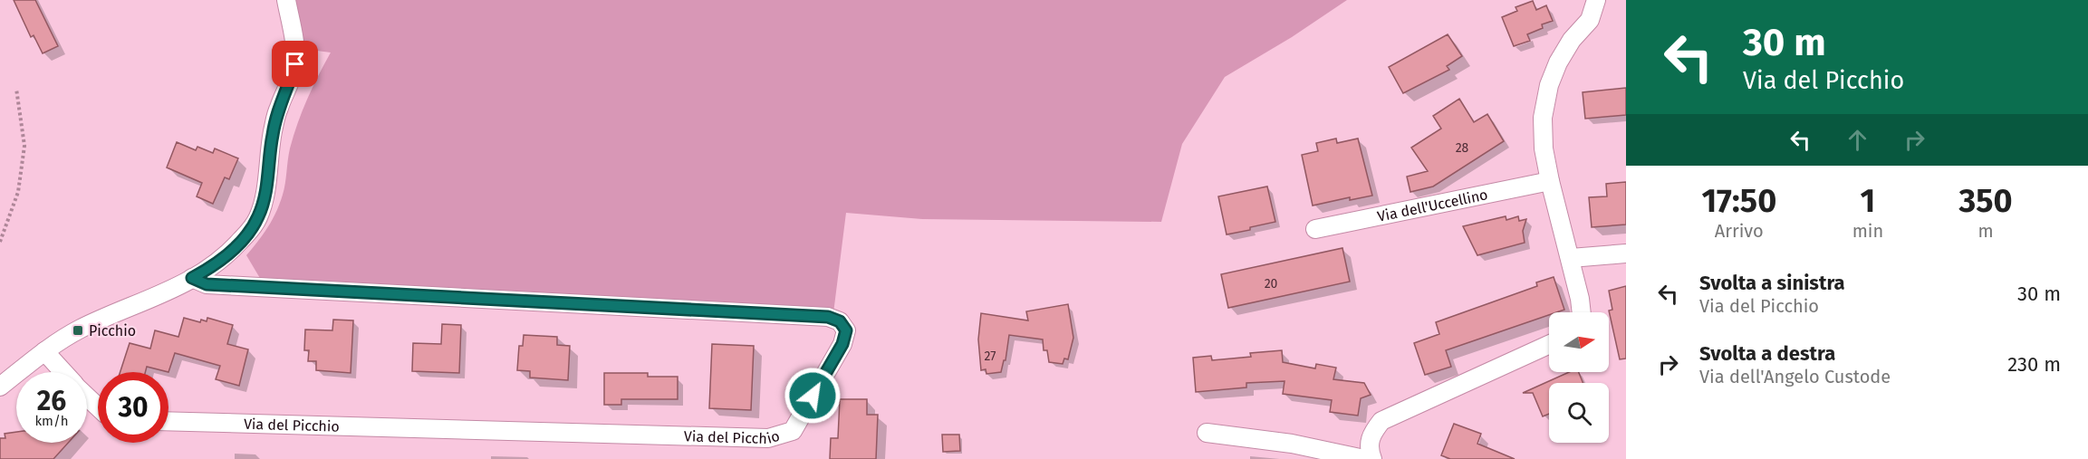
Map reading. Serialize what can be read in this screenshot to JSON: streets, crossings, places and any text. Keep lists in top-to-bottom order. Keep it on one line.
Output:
{"streets":{"street":["Via dell'Uccellino","Via del Picchio"]},"places":{"transit":["Picchio"]},"house_numbers":["28","20","27"],"north":"right","page":{"turn":["30 m","Via del Picchio"],"eta":["17:50","Arrivo","1","min","350","m"],"list":[{"name":"Svolta a sinistra","note":"Via del Picchio","value":"30 m"},{"name":"Svolta a destra","note":"Via dell'Angelo Custode","value":"230 m"}],"speed":"26 km/h","limit":"30"}}
